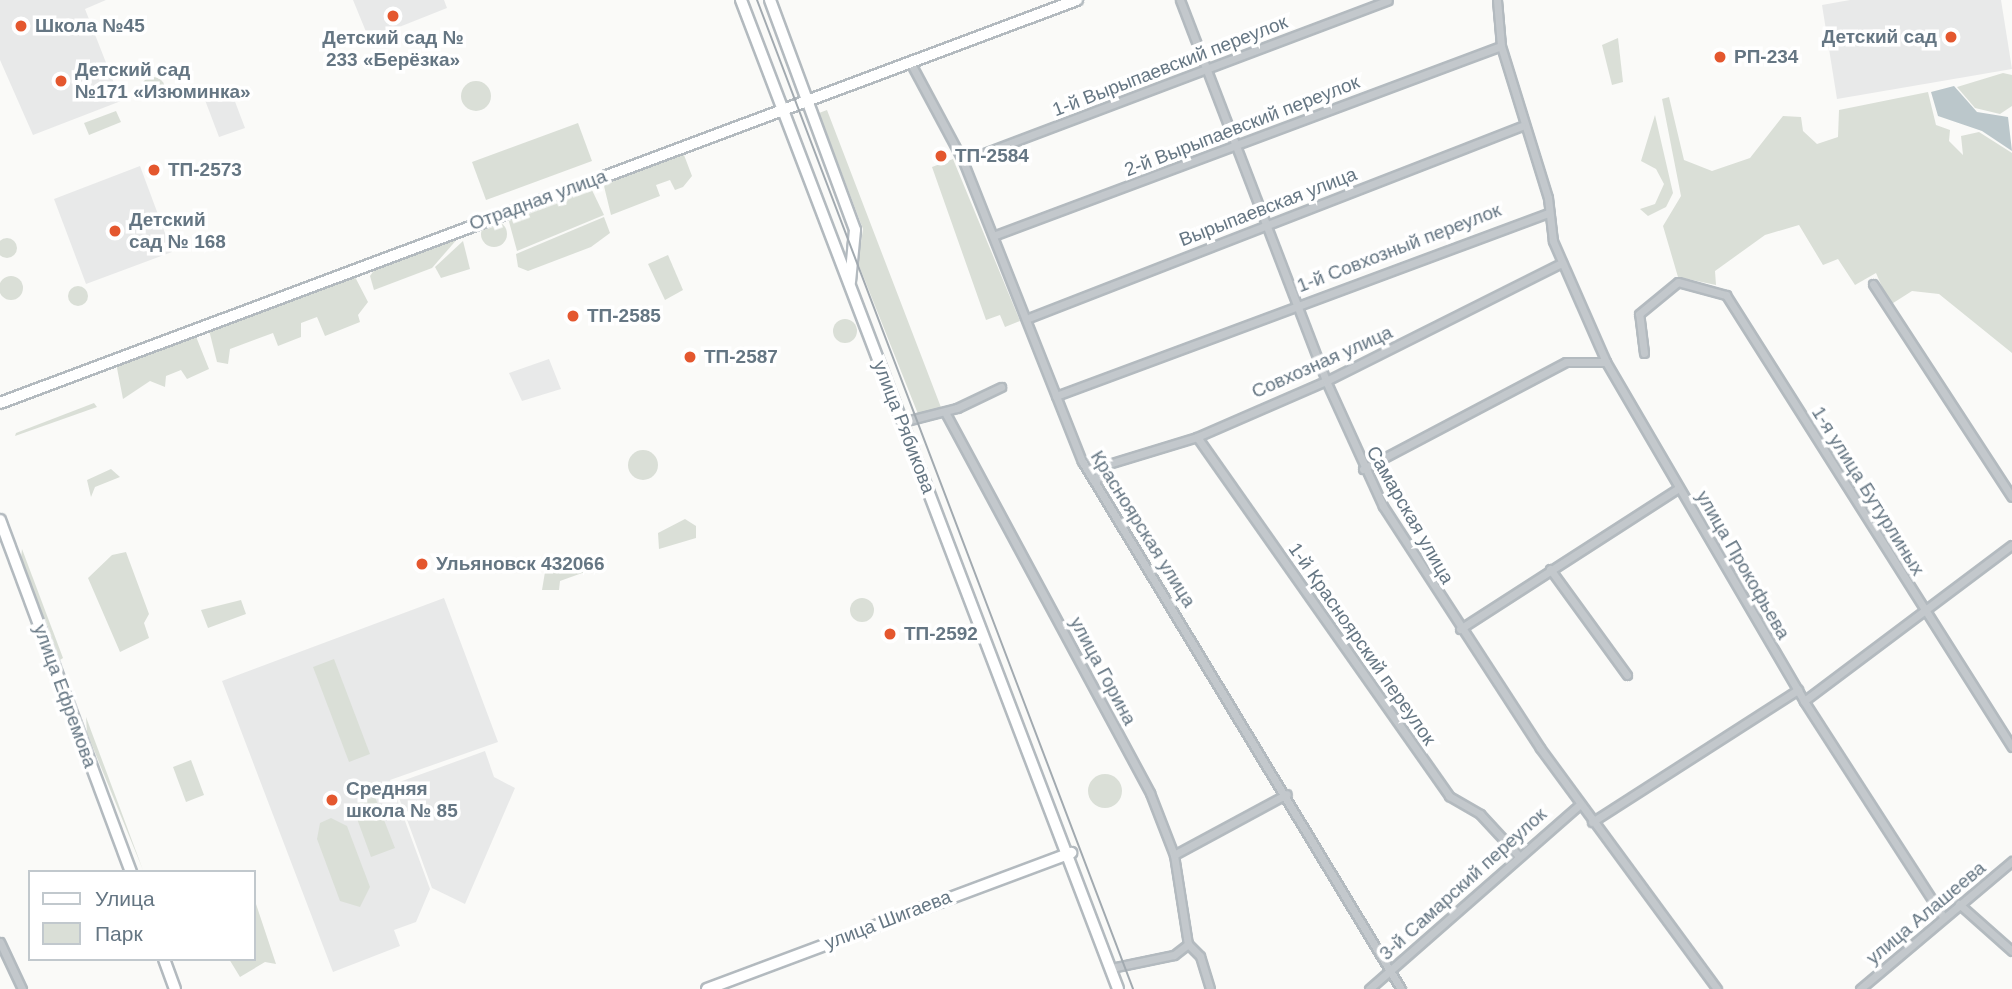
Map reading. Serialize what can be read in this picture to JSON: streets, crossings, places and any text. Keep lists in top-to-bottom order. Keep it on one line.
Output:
{"streets":{"street":["1-й Вырыпаевский переулок","2-й Вырыпаевский переулок","Отрадная улица","Вырыпаевская улица","1-й Совхозный переулок","Совхозная улица","улица Рябикова","1-я улица Бутурлиных","Самарская улица","Красноярская улица","улица Прокофьева","1-й Красноярский переулок","улица Горина","улица Ефремова","3-й Самарский переулок","улица Алашеева","улица Шигаева"]},"crossings":[["1-й Вырыпаевский переулок","Самарская улица"],["1-й Вырыпаевский переулок","Красноярская улица"],["2-й Вырыпаевский переулок","Самарская улица"],["2-й Вырыпаевский переулок","Красноярская улица"],["Отрадная улица","улица Рябикова"],["Отрадная улица","Красноярская улица"],["Вырыпаевская улица","Самарская улица"],["Вырыпаевская улица","Красноярская улица"],["1-й Совхозный переулок","Самарская улица"],["1-й Совхозный переулок","Красноярская улица"],["1-й Совхозный переулок","улица Прокофьева"],["Совхозная улица","Самарская улица"],["Совхозная улица","улица Прокофьева"],["Совхозная улица","1-й Красноярский переулок"],["улица Рябикова","улица Шигаева"],["Самарская улица","3-й Самарский переулок"],["Красноярская улица","3-й Самарский переулок"],["улица Прокофьева","улица Алашеева"],["1-й Красноярский переулок","3-й Самарский переулок"]],"places":["Детский сад № 233 «Берёзка»","Школа №45","Детский сад","РП-234","Детский сад №171 «Изюминка»","ТП-2584","ТП-2573","Детский сад № 168","ТП-2585","ТП-2587","Ульяновск 432066","ТП-2592","Средняя школа № 85"],"legend":["Улица","Парк"]}
